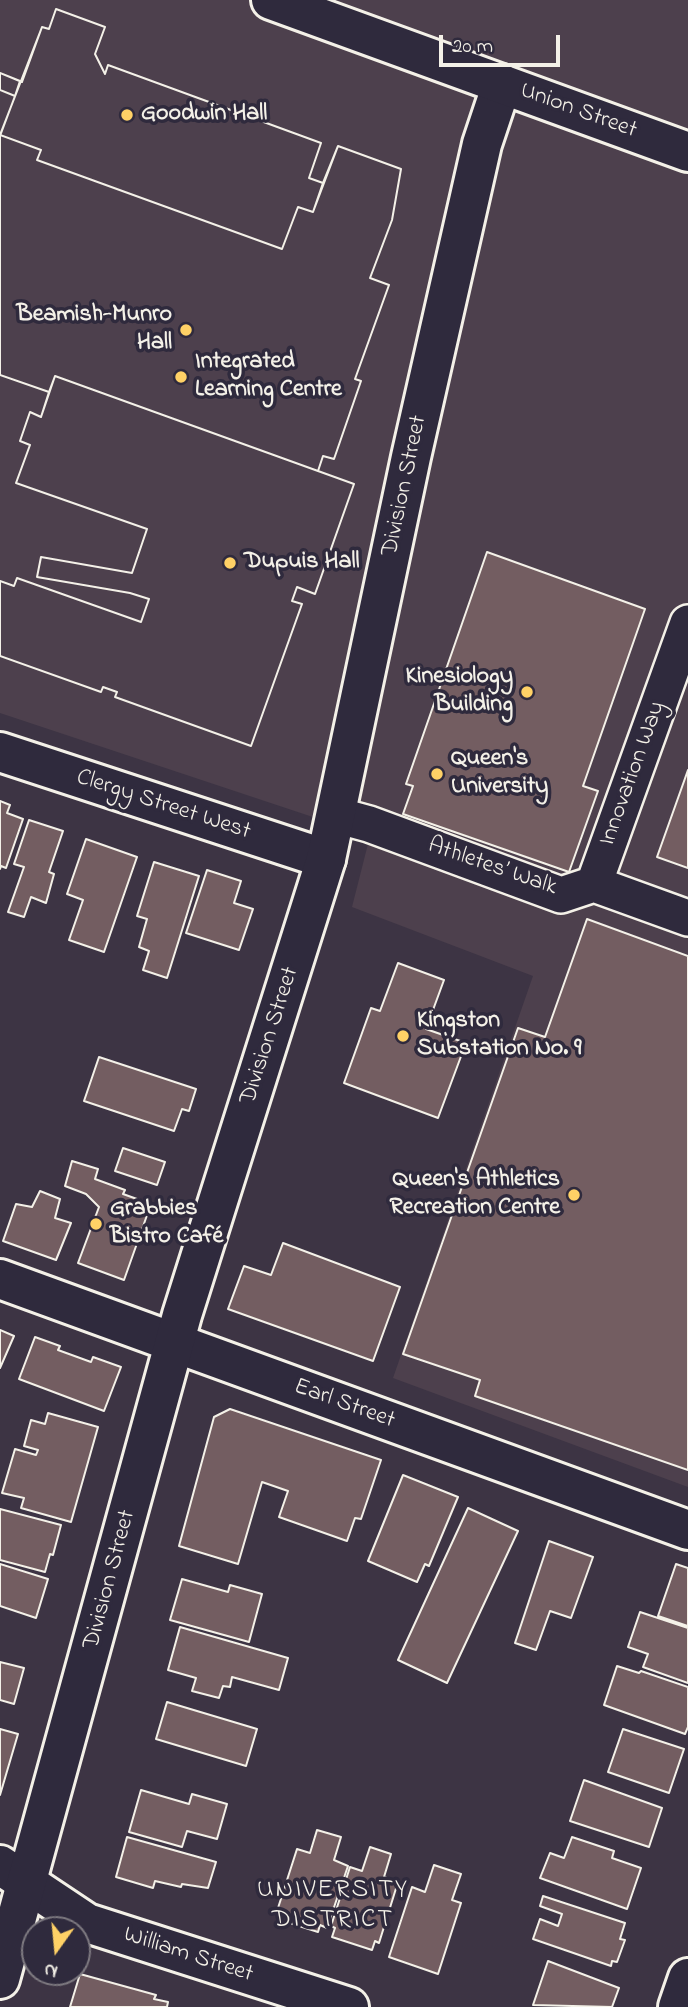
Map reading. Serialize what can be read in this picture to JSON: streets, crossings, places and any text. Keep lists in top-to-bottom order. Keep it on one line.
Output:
{"streets":{"street":["Union Street","Division Street","Innovation Way","Clergy Street West","Athletes’ Walk","Earl Street","William Street"]},"crossings":[["Union Street","Division Street"],["Division Street","Clergy Street West"],["Division Street","Athletes’ Walk"],["Division Street","Earl Street"],["Division Street","William Street"],["Innovation Way","Athletes’ Walk"]],"districts":["UNIVERSITY DISTRICT"],"places":["Goodwin Hall","Beamish-Munro Hall","Integrated Learning Centre","Dupuis Hall","Kinesiology Building","Queen's University","Kingston Substation No. 9","Queen's Athletics Recreation Centre","Grabbies Bistro Café"],"scale_bar":"20 m","north":"bottom"}
